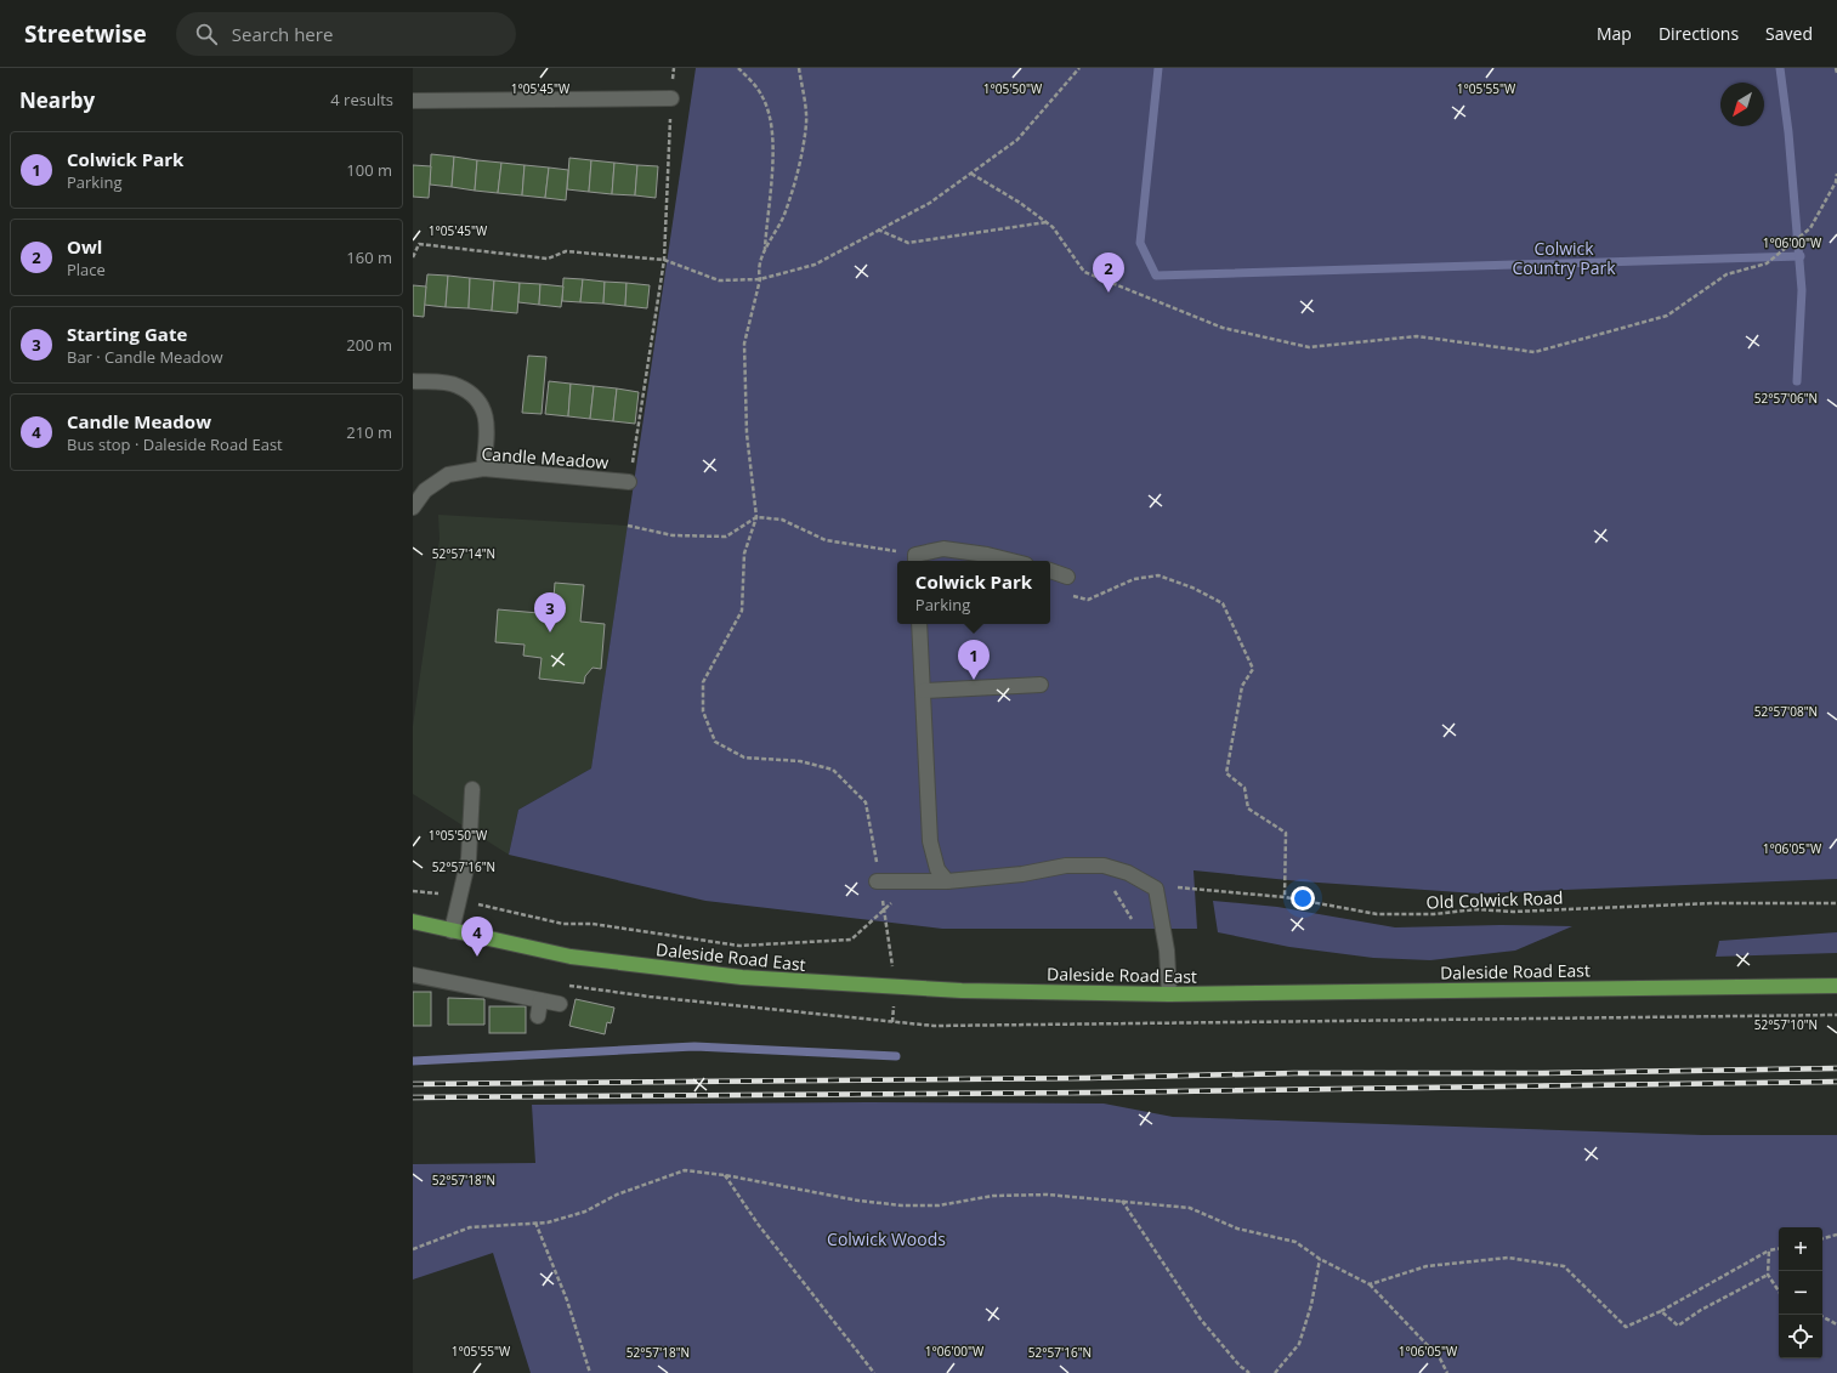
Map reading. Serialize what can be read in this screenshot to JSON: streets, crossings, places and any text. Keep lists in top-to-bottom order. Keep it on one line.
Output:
{"streets":{"main road":["Daleside Road East"],"street":["Candle Meadow"],"path":["Old Colwick Road"]},"parks":["Colwick Country Park","Colwick Woods"],"north":"bottom left","page":{"header":"Streetwise","search":"Search here","nav":["Map","Directions","Saved"],"heading":["Nearby","4 results"],"list":[{"mark":"1","name":"Colwick Park","note":"Parking","value":"100 m"},{"mark":"2","name":"Owl","note":"Place","value":"160 m"},{"mark":"3","name":"Starting Gate","note":"Bar · Candle Meadow","value":"200 m"},{"mark":"4","name":"Candle Meadow","note":"Bus stop · Daleside Road East","value":"210 m"}],"pins":["2","3","1","4"],"popup":["Colwick Park","Parking"],"map_buttons":["+","−"]},"coordinates":["1°05'45\"W","1°05'50\"W","1°05'55\"W","1°06'00\"W","52°57'06\"N","52°57'14\"N","52°57'08\"N","1°06'05\"W","52°57'16\"N","52°57'10\"N","52°57'18\"N"]}
